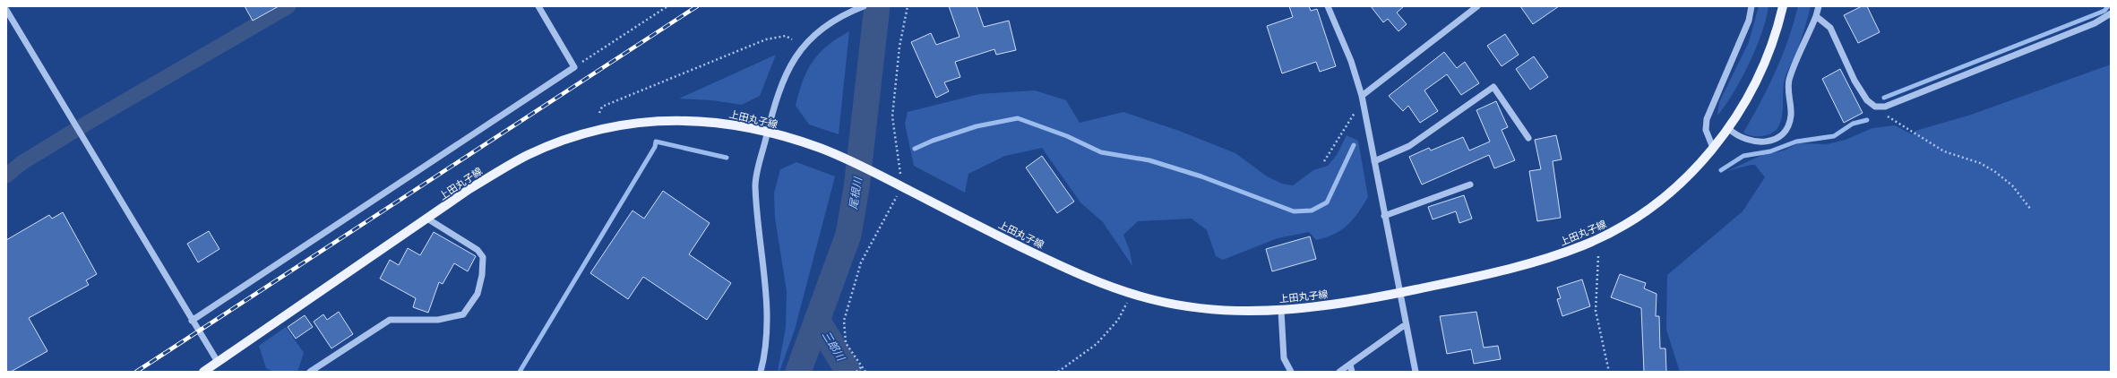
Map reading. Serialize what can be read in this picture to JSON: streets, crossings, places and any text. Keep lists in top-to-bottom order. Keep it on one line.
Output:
{"streets":{"main road":["上田丸子線"]},"water":["尾根川","三郎川"]}
